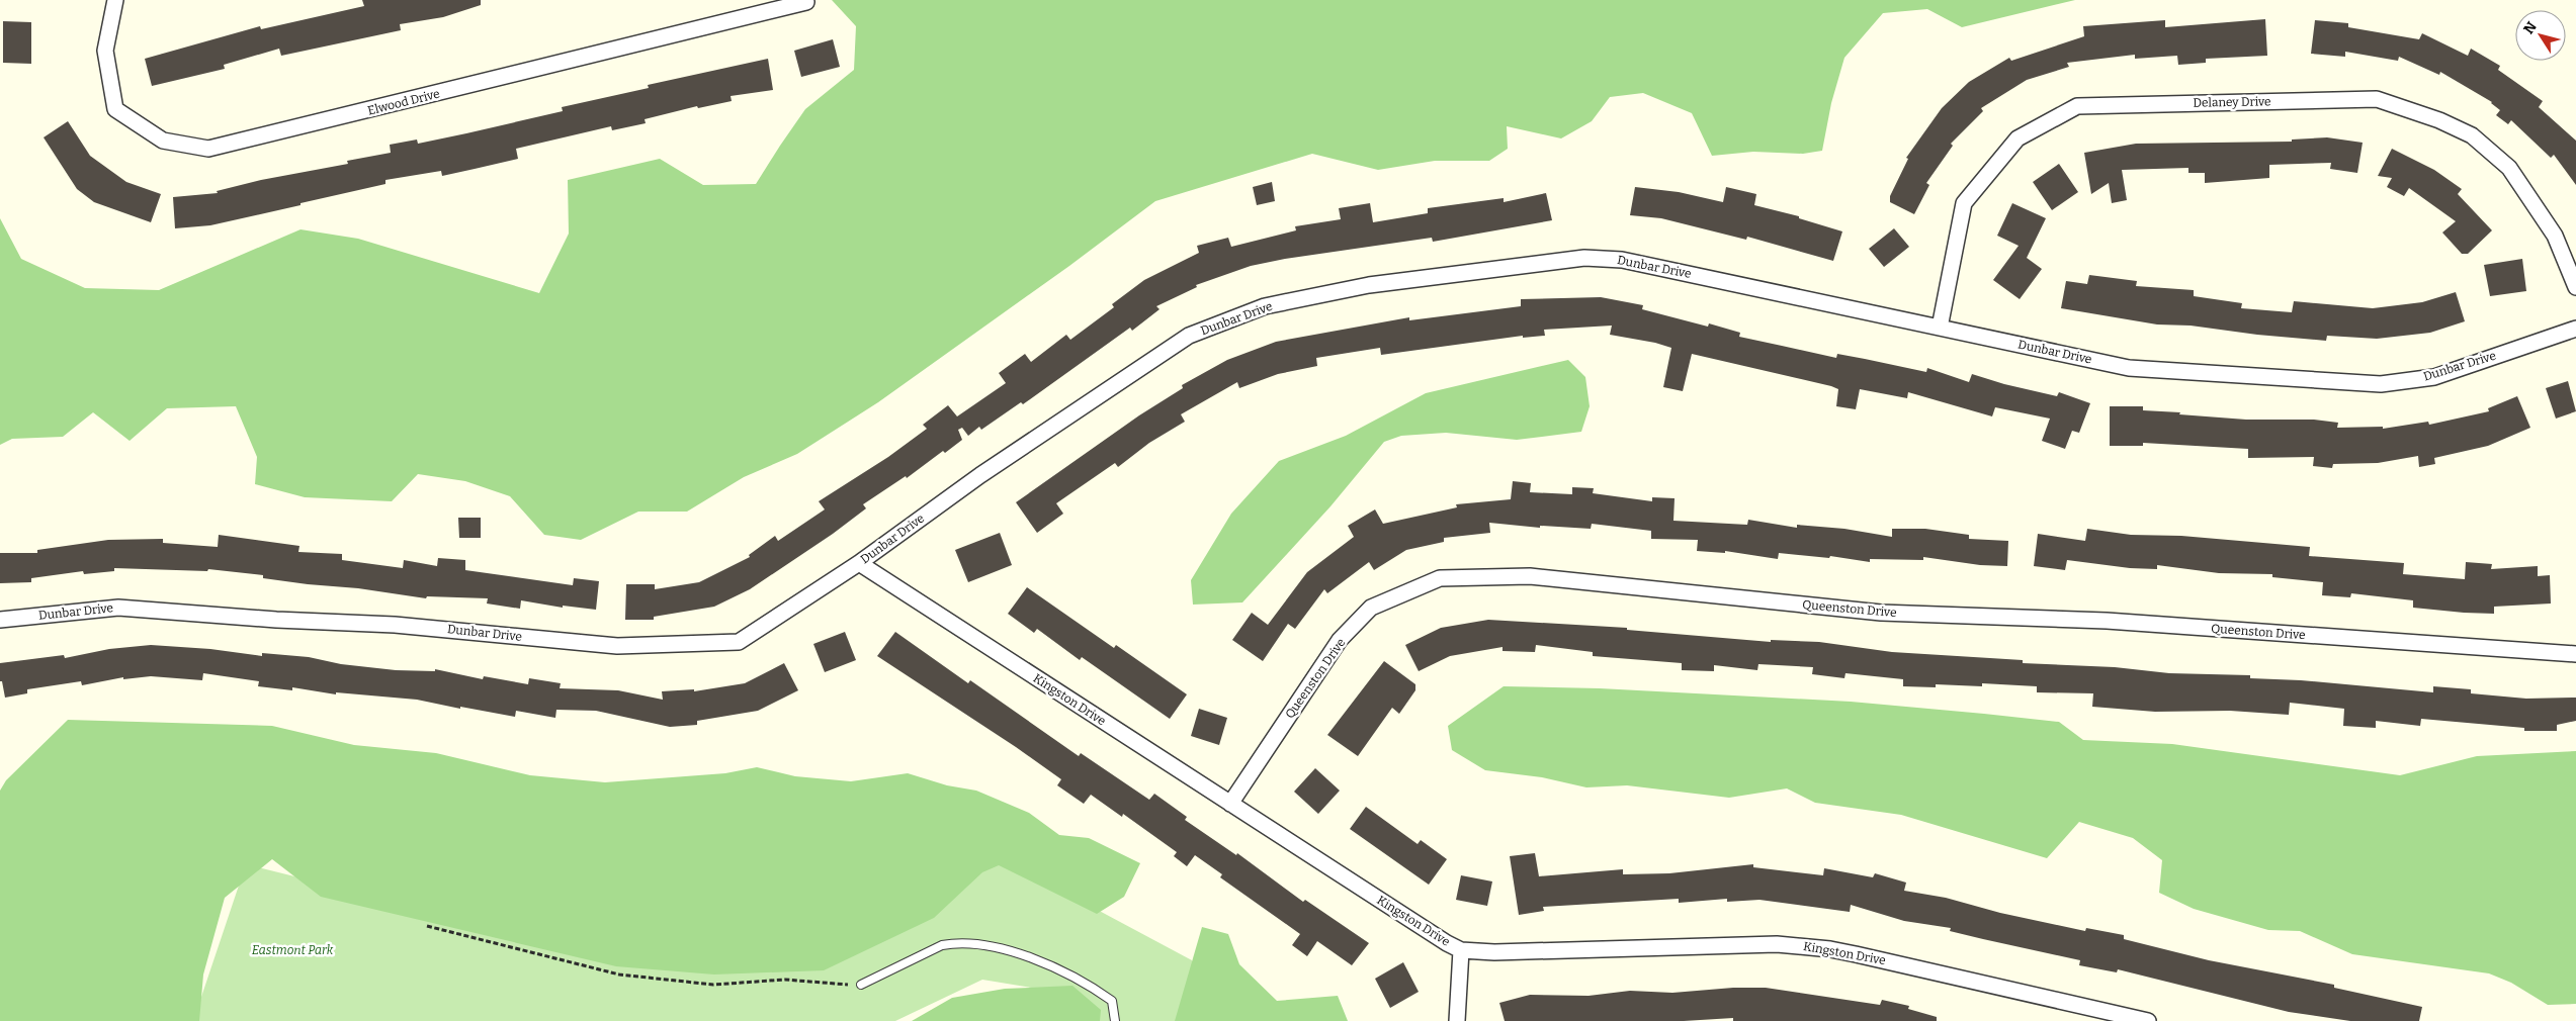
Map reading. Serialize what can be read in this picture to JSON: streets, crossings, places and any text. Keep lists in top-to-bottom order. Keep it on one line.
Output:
{"streets":{"street":["Elwood Drive","Delaney Drive","Dunbar Drive","Queenston Drive","Kingston Drive"]},"crossings":[["Delaney Drive","Dunbar Drive"],["Dunbar Drive","Kingston Drive"],["Queenston Drive","Kingston Drive"]],"parks":["Eastmont Park"],"north":"top left"}
